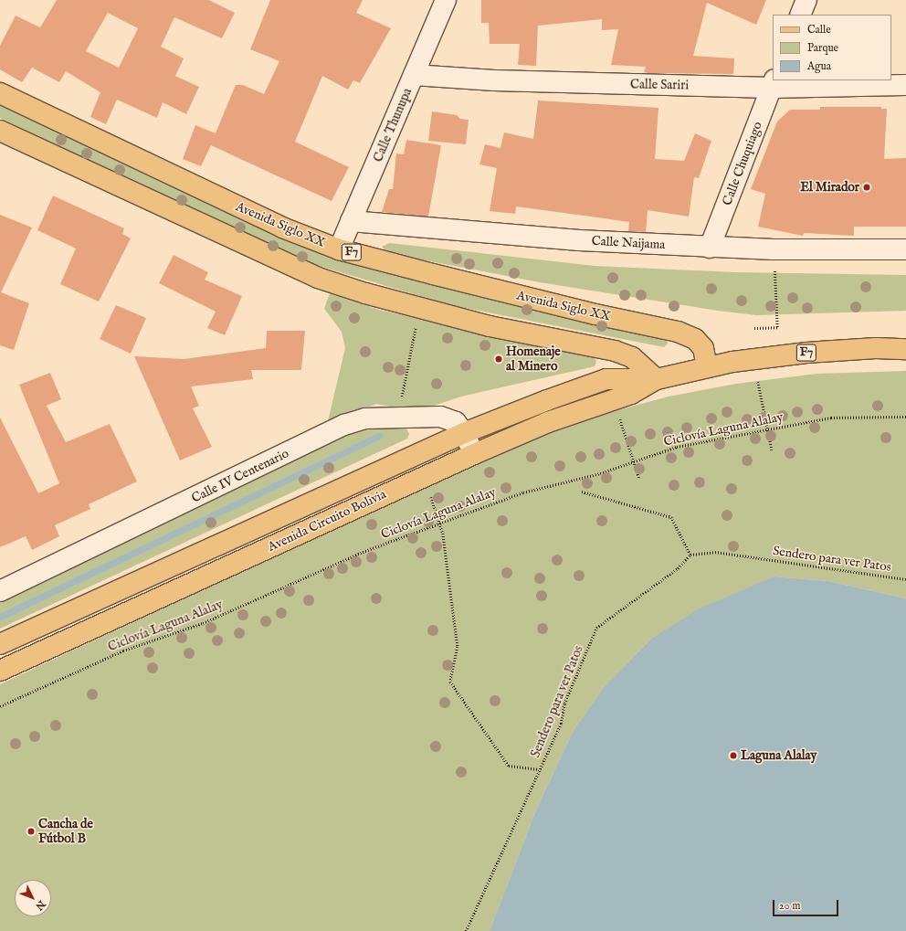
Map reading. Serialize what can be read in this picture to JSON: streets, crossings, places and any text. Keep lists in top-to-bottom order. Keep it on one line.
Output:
{"streets":{"main road":["Avenida Siglo XX","F7","Avenida Circuito Bolivia"],"street":["Calle Sariri","Calle Thunupa","Calle Chuquiago","Calle Naijama","Calle IV Centenario"],"path":["Ciclovía Laguna Alalay","Sendero para ver Patos"]},"crossings":[["Calle Sariri","Calle Thunupa"],["Calle Sariri","Calle Chuquiago"],["Calle Thunupa","Avenida Siglo XX"],["Calle Thunupa","Calle Naijama"],["Calle Chuquiago","Calle Naijama"],["Avenida Siglo XX","Avenida Circuito Bolivia"],["Calle IV Centenario","Avenida Circuito Bolivia"]],"places":["El Mirador","Homenaje al Minero","Laguna Alalay","Cancha de Fútbol B"],"legend":["Calle","Parque","Agua"],"scale_bar":"20 m","north":"bottom right"}
